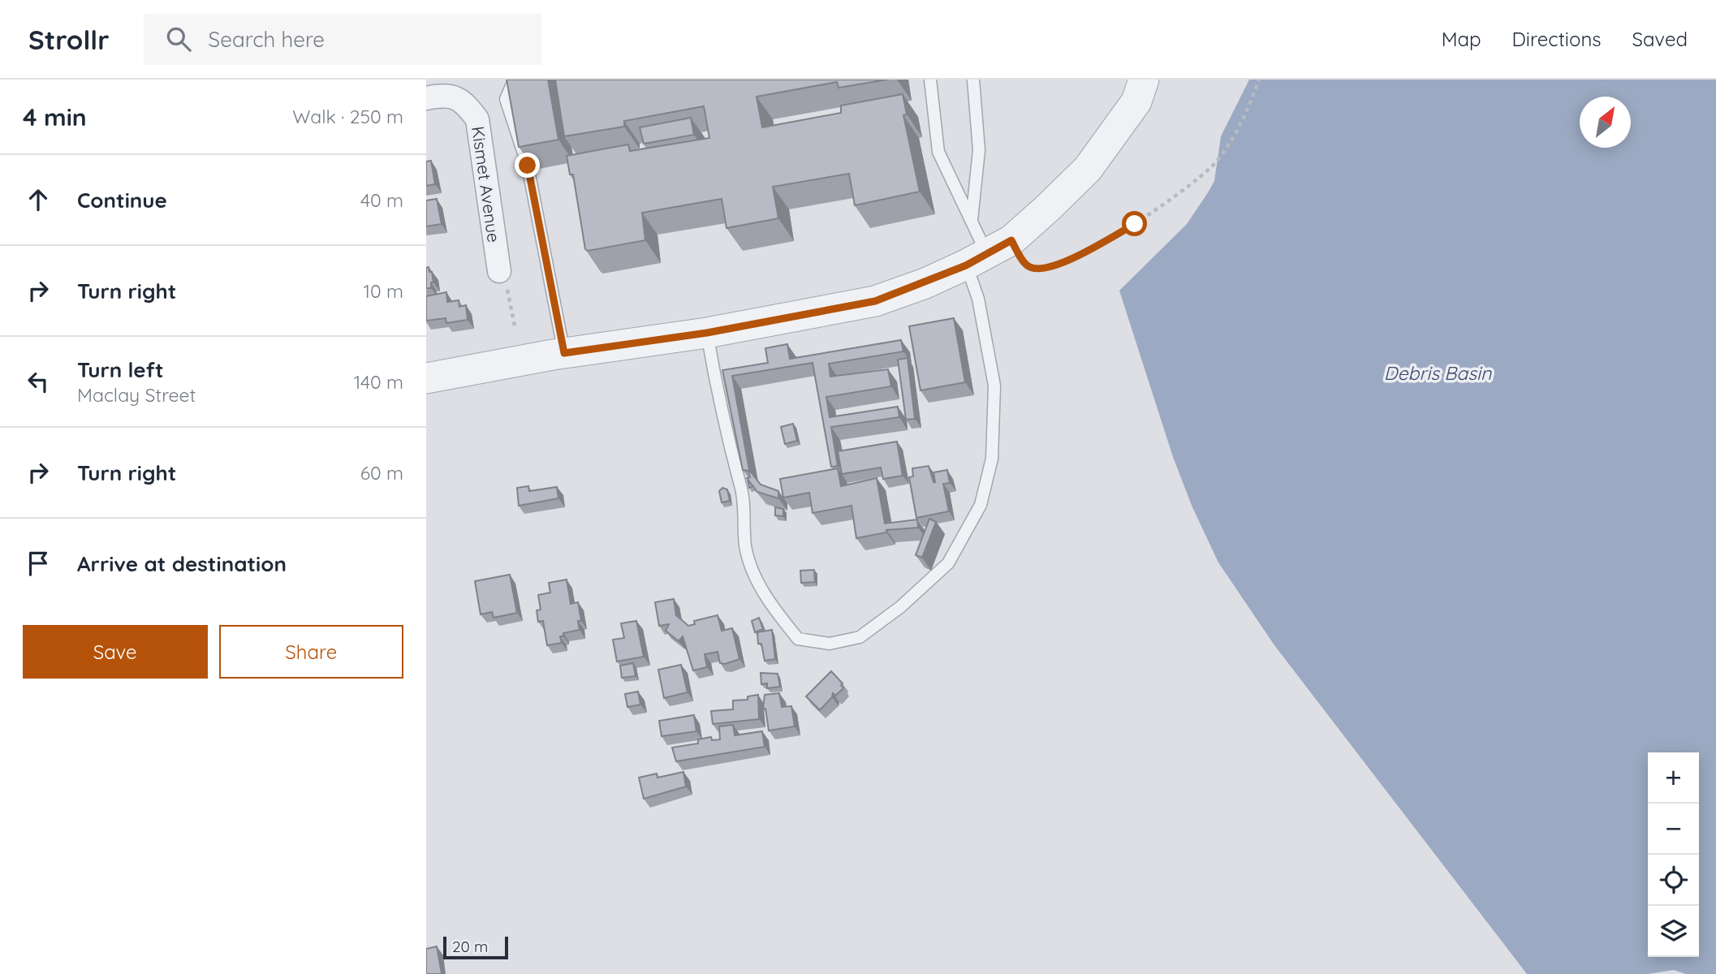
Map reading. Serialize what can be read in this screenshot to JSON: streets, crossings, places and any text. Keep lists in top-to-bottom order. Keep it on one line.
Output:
{"streets":{"street":["Kismet Avenue"]},"water":["Debris Basin"],"scale_bar":"20 m","north":"top right","page":{"header":"Strollr","search":"Search here","nav":["Map","Directions","Saved"],"heading":["4 min","Walk · 250 m"],"list":[["Continue","40 m"],["Turn right","10 m"],["Turn left","Maclay Street","140 m"],["Turn right","60 m"],"Arrive at destination"],"buttons":["Save","Share"],"map_buttons":["+","−"],"scale":"20 m"}}
